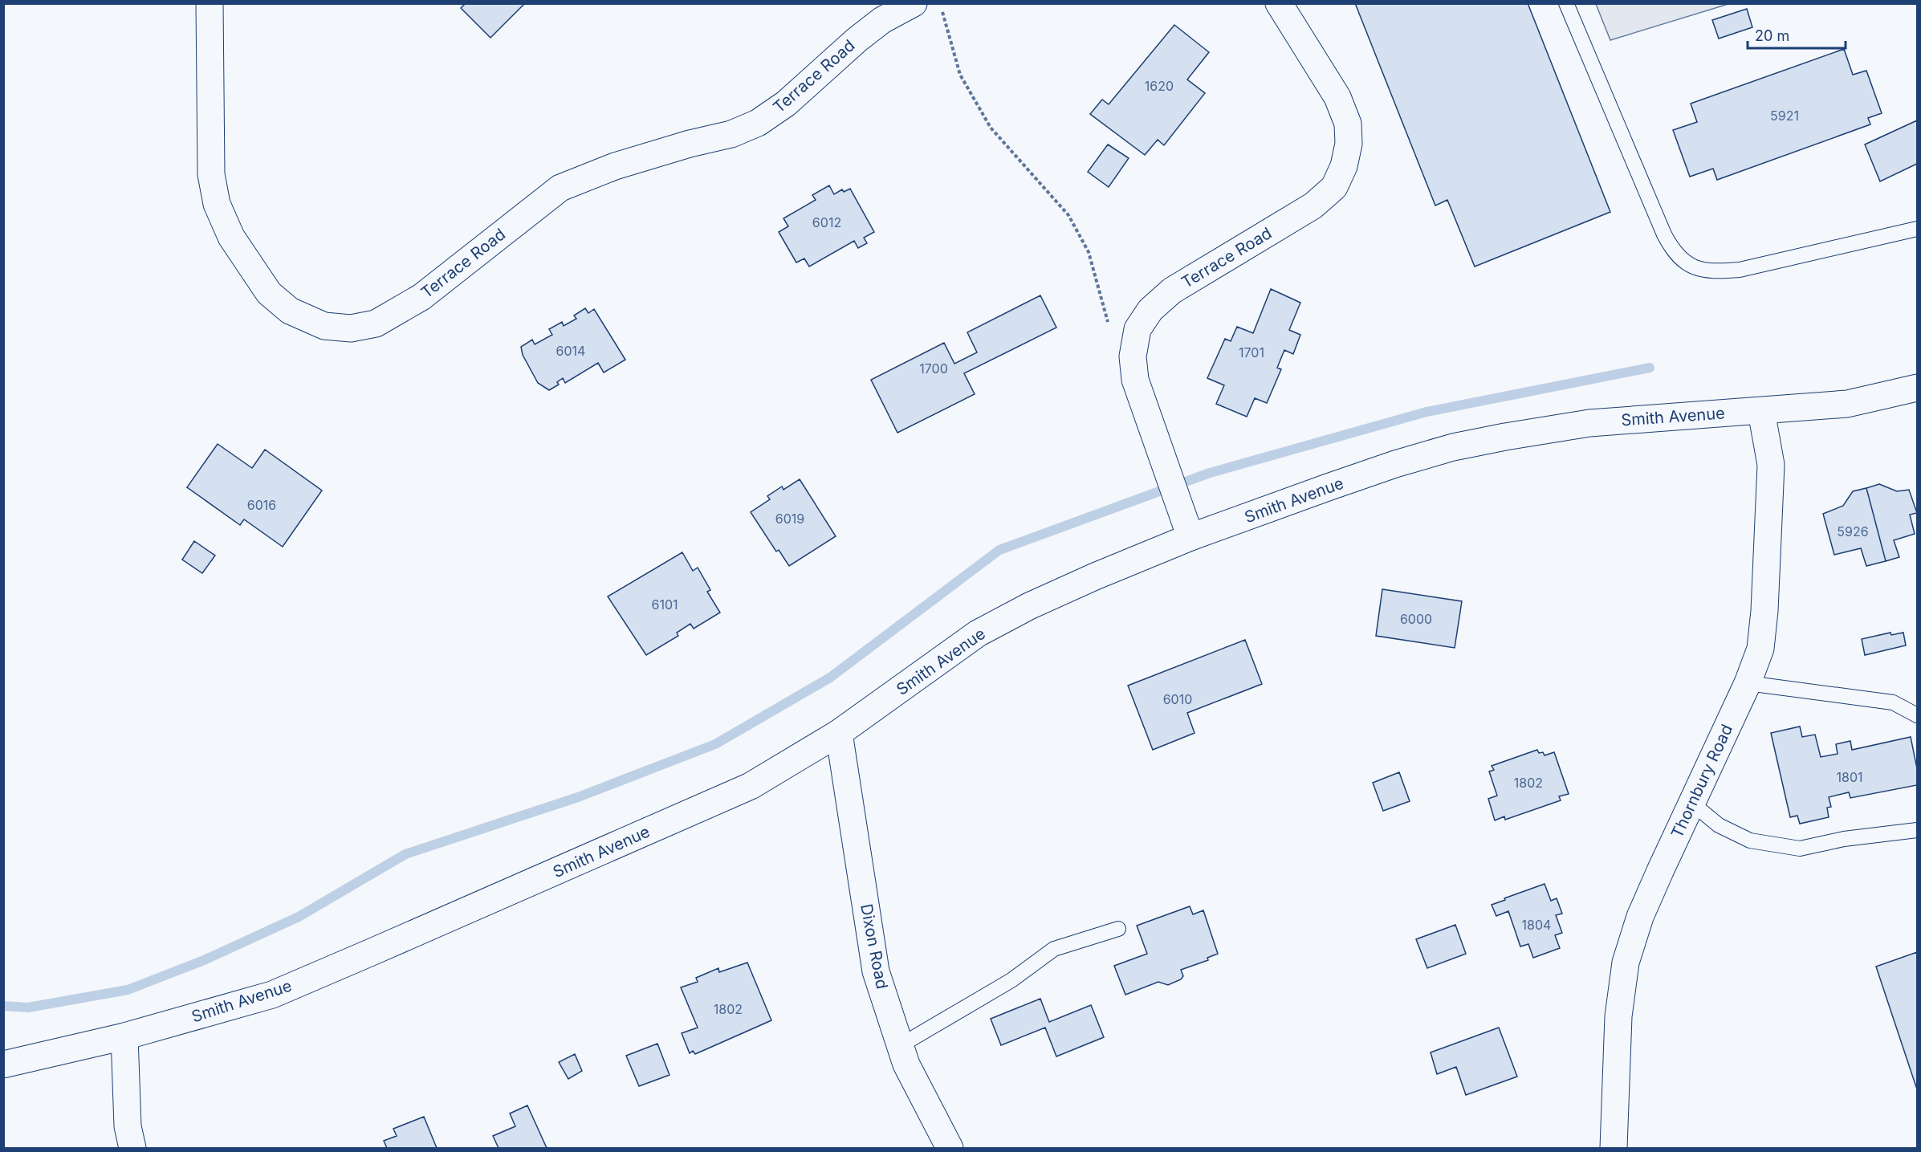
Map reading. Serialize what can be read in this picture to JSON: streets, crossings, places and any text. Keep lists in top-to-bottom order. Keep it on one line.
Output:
{"streets":{"street":["Terrace Road","Smith Avenue","Thornbury Road","Dixon Road"]},"crossings":[["Terrace Road","Smith Avenue"],["Smith Avenue","Thornbury Road"],["Smith Avenue","Dixon Road"]],"house_numbers":["1620","5921","6012","6014","1701","1700","6016","6019","5926","6101","6000","6010","1801","1802","1804","1802"],"scale_bar":"20 m"}
